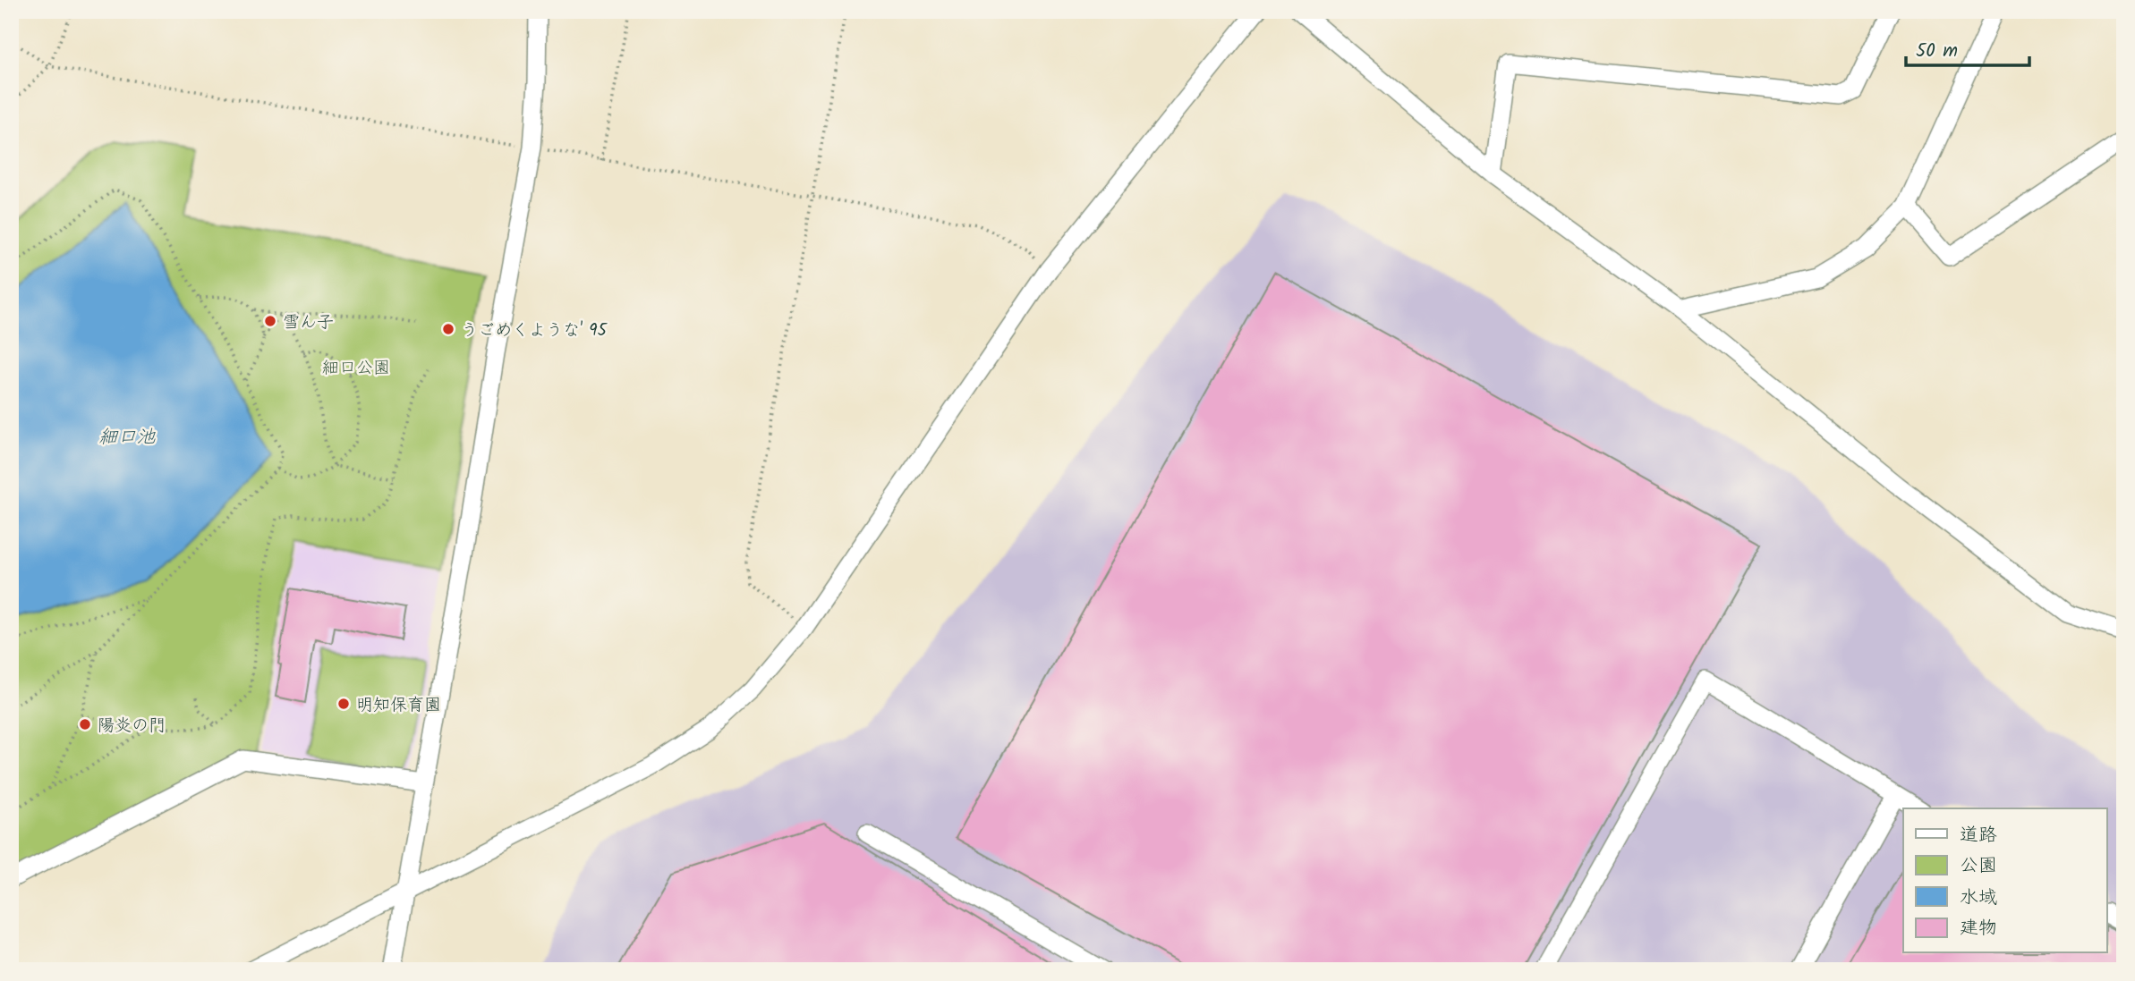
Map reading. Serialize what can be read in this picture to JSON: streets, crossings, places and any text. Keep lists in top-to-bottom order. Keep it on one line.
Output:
{"water":["細口池"],"parks":["細口公園"],"places":["雪ん子","うごめくような' 95","明知保育園","陽炎の門"],"legend":["道路","公園","水域","建物"],"scale_bar":"50 m"}
